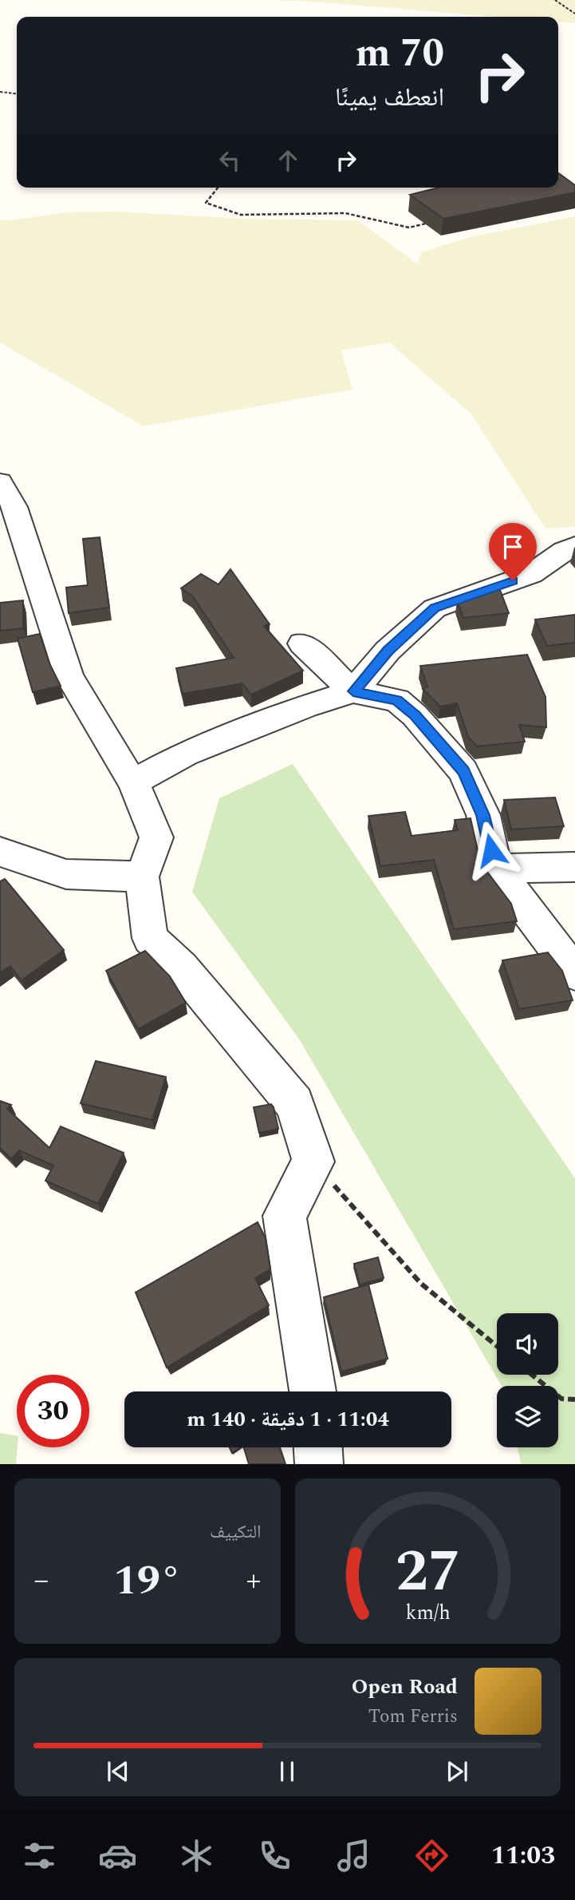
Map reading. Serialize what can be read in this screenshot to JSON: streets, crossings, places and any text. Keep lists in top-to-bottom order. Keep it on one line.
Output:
{"page":{"turn":["70 m","انعطف يمينًا"],"limit":"30","trip":"11:04 · 1 دقيقة · 140 m","tile":"التكييف","heat":["−","19°","+"],"song":["Open Road","Tom Ferris"],"tabs":"11:03","gauge":["27","km/h"]}}
